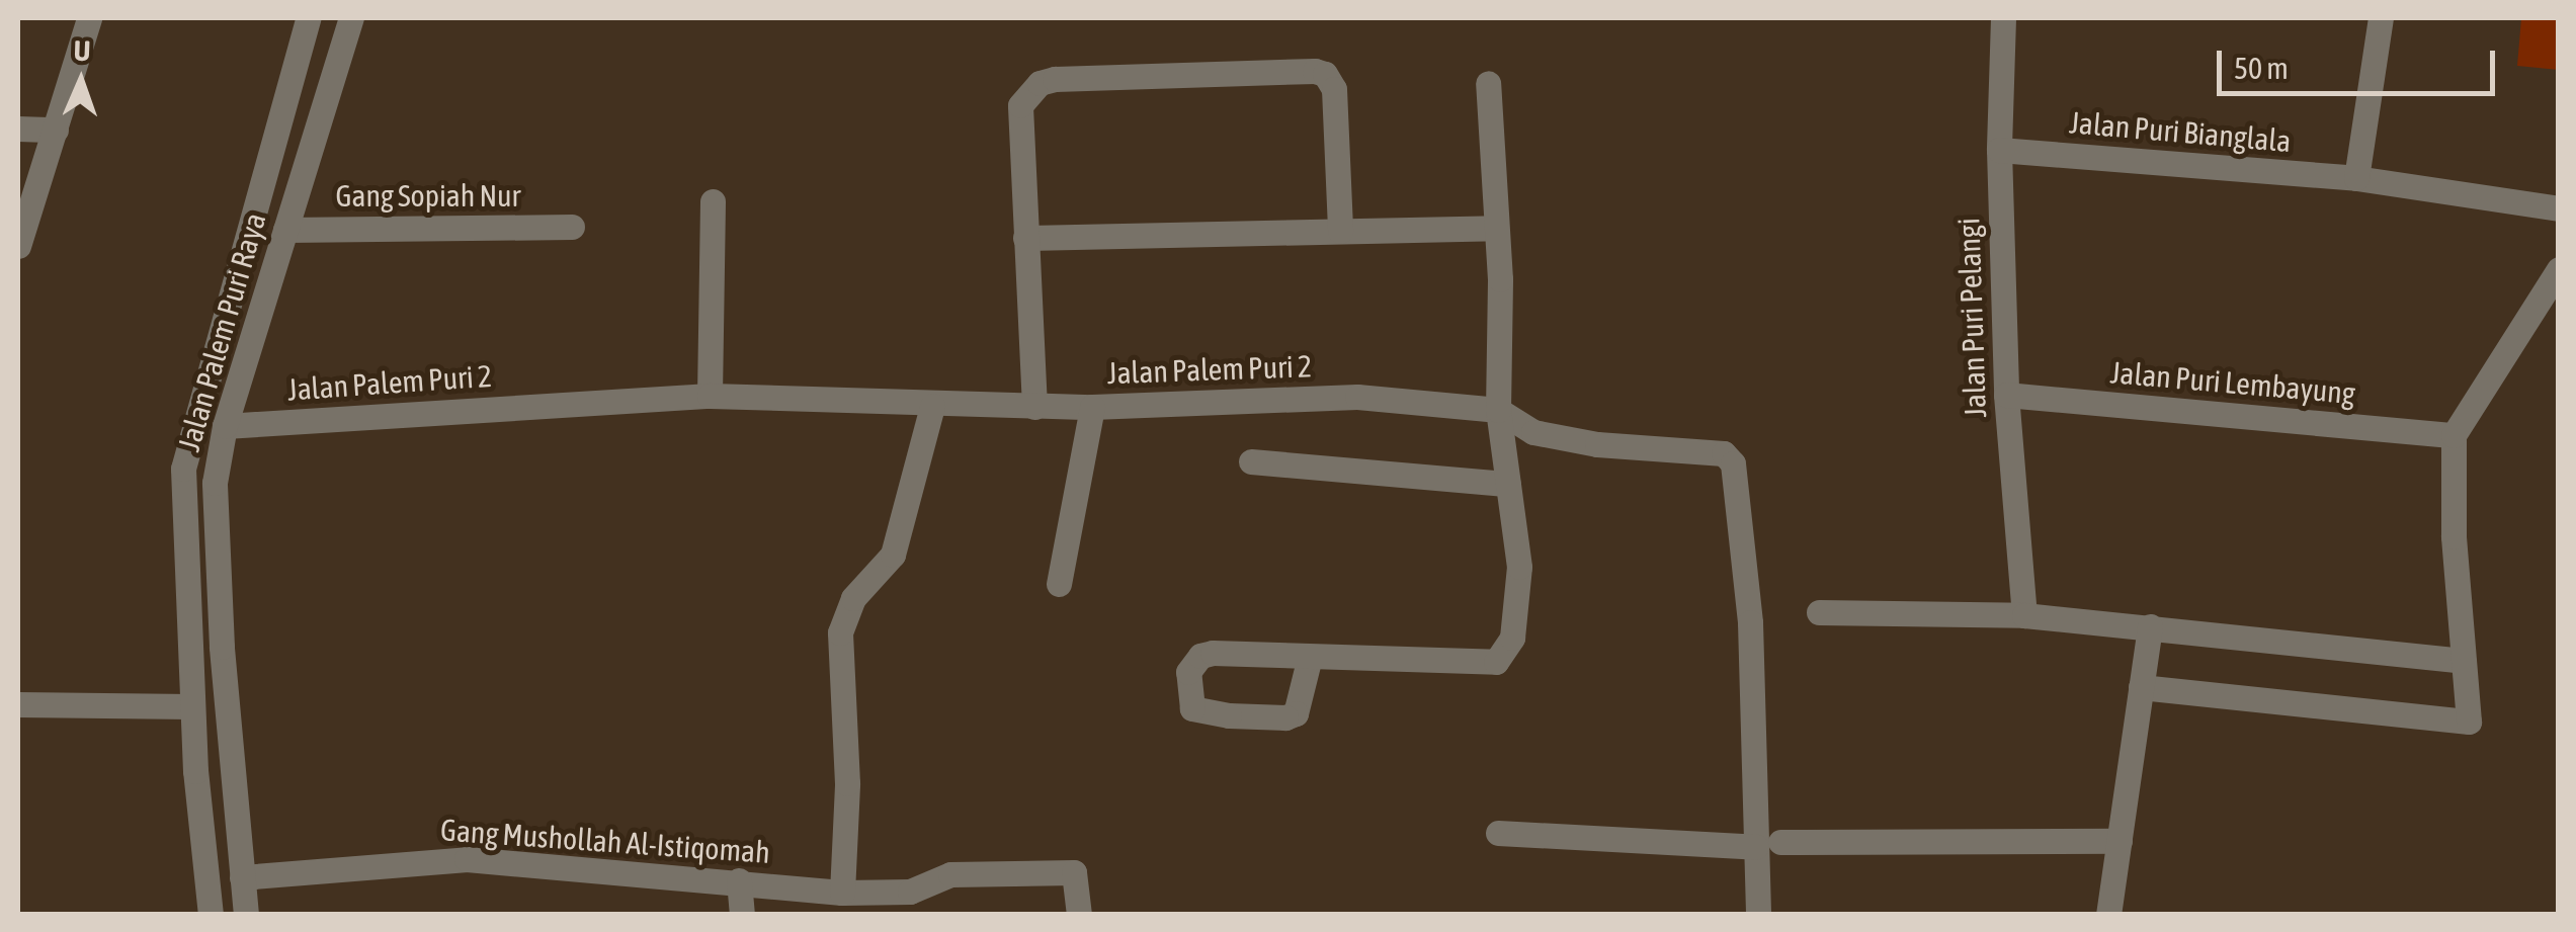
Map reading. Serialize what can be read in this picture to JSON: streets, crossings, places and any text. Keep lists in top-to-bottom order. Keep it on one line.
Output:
{"streets":{"street":["Jalan Puri Bianglala","Gang Sopiah Nur","Jalan Puri Pelangi","Jalan Palem Puri Raya","Jalan Palem Puri 2","Jalan Puri Lembayung","Gang Mushollah Al-Istiqomah"]},"crossings":[["Jalan Puri Bianglala","Jalan Puri Pelangi"],["Gang Sopiah Nur","Jalan Palem Puri Raya"],["Jalan Puri Pelangi","Jalan Puri Lembayung"],["Jalan Palem Puri Raya","Jalan Palem Puri 2"],["Jalan Palem Puri Raya","Gang Mushollah Al-Istiqomah"]],"scale_bar":"50 m","north":"top"}
